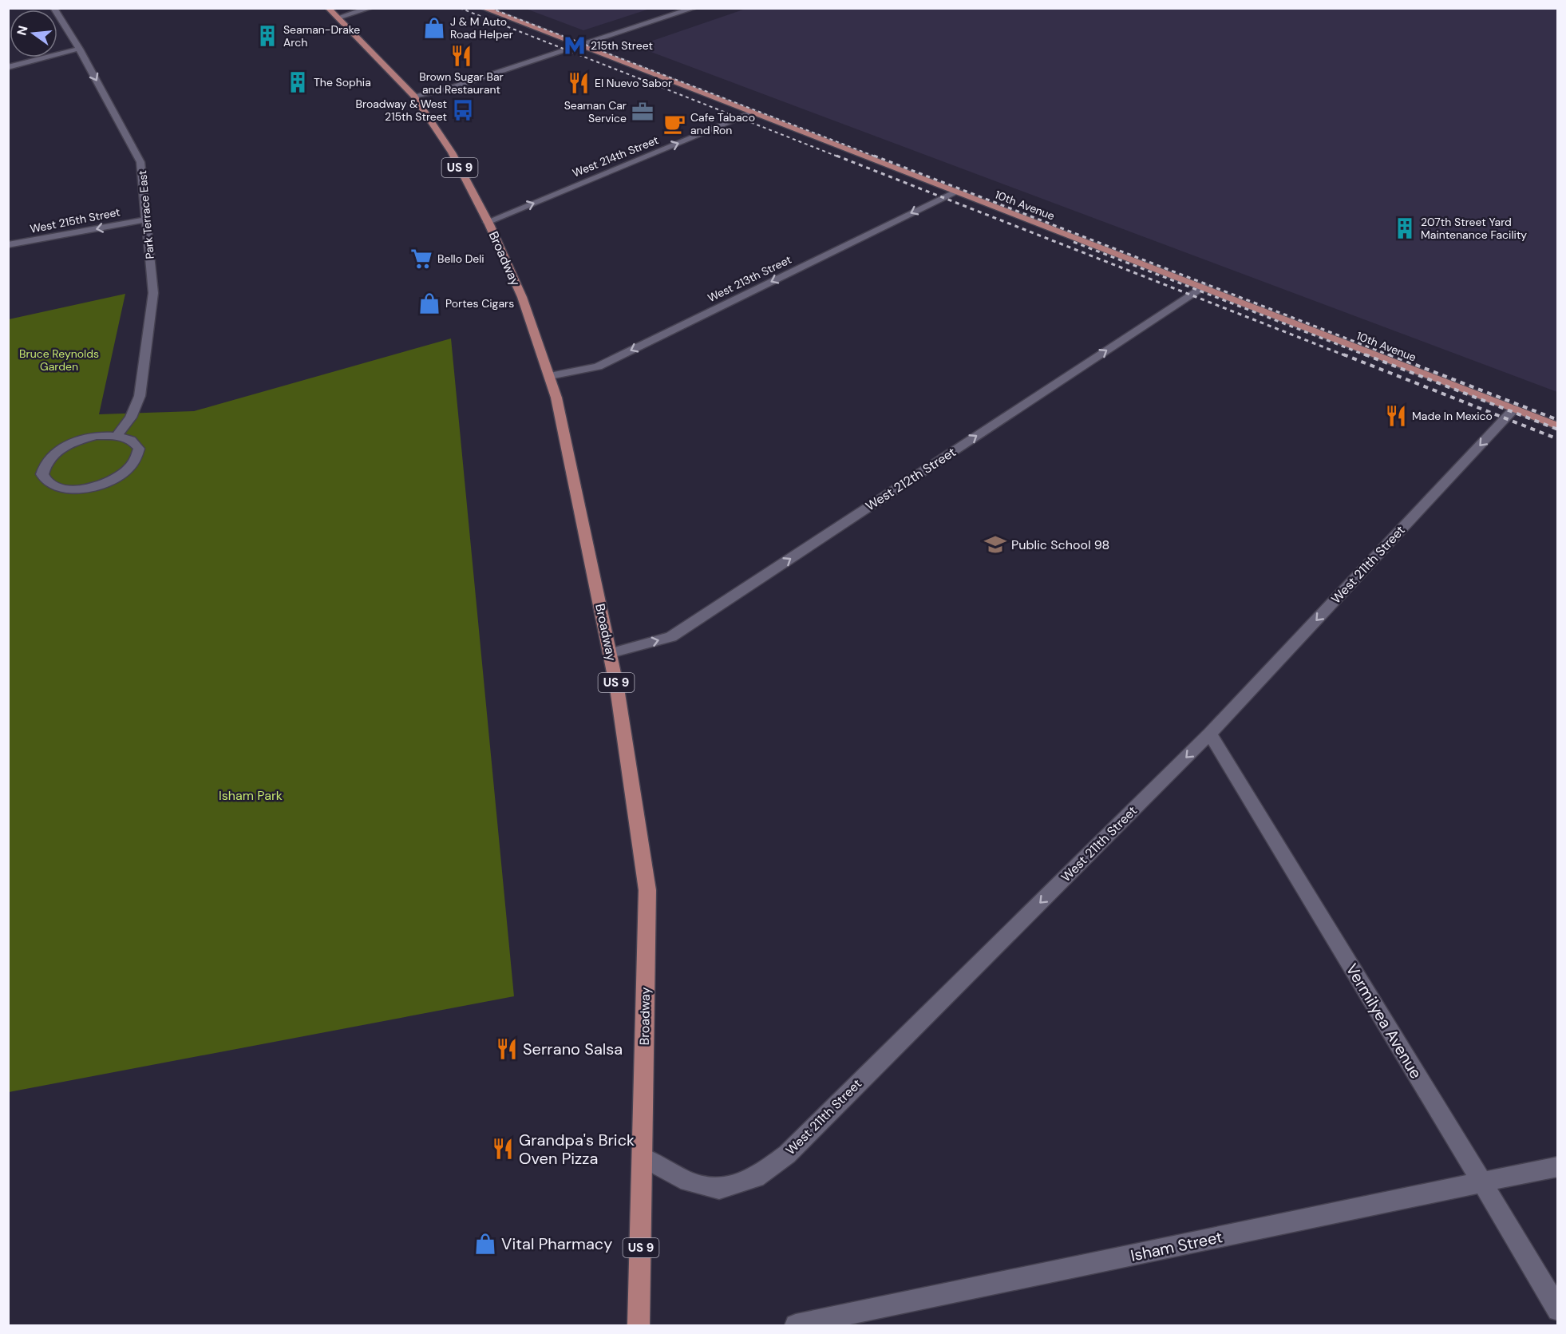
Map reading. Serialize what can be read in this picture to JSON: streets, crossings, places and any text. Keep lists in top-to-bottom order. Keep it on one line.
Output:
{"streets":{"main road":["US 9","10th Avenue","Broadway"],"street":["West 214th Street","Park Terrace East","West 215th Street","West 213th Street","West 212th Street","West 211th Street","Vermilyea Avenue","Isham Street"]},"crossings":[["West 214th Street","10th Avenue"],["West 214th Street","Broadway"],["10th Avenue","West 213th Street"],["10th Avenue","West 212th Street"],["10th Avenue","West 211th Street"],["Park Terrace East","West 215th Street"],["Broadway","West 213th Street"],["Broadway","West 212th Street"],["Broadway","West 211th Street"],["West 211th Street","Vermilyea Avenue"],["Vermilyea Avenue","Isham Street"]],"one_way":["Park Terrace East","West 215th Street","West 213th Street","West 212th Street","West 211th Street"],"parks":["Bruce Reynolds Garden","Isham Park"],"places":{"shop":["J & M Auto Road Helper","Portes Cigars","Vital Pharmacy"],"building":["Seaman-Drake Arch","The Sophia","207th Street Yard Maintenance Facility"],"metro station":["215th Street"],"restaurant":["Brown Sugar Bar and Restaurant","El Nuevo Sabor","Made In Mexico","Serrano Salsa","Grandpa's Brick Oven Pizza"],"bus stop":["Broadway & West 215th Street"],"office":["Seaman Car Service"],"cafe":["Cafe Tabaco and Ron"],"supermarket":["Bello Deli"],"school or university":["Public School 98"]},"north":"left"}
